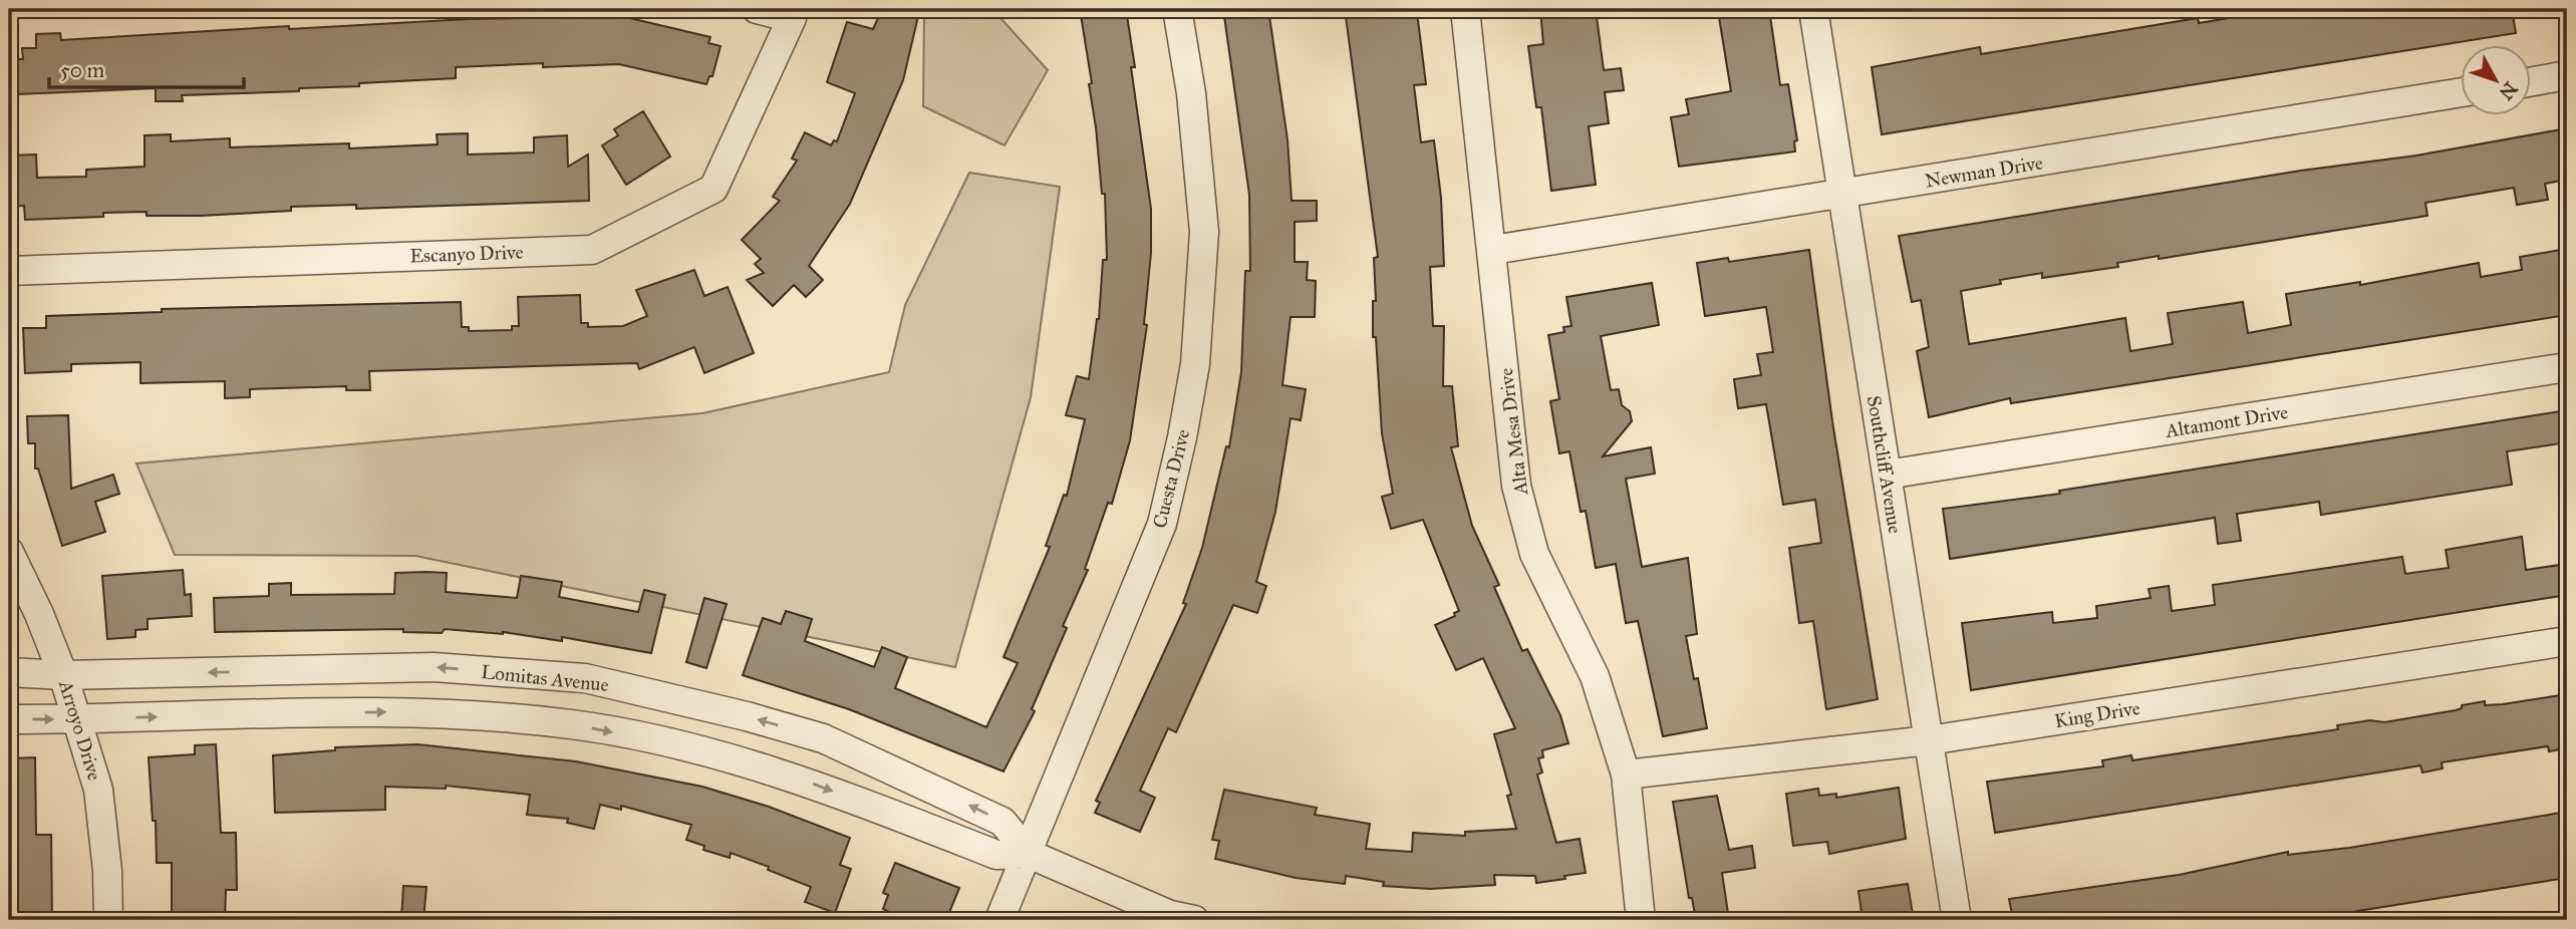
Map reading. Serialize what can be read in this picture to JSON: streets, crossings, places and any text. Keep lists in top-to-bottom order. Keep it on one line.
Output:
{"streets":{"street":["Newman Drive","Escanyo Drive","Altamont Drive","Alta Mesa Drive","Southcliff Avenue","Cuesta Drive","Lomitas Avenue","King Drive","Arroyo Drive"]},"crossings":[["Newman Drive","Alta Mesa Drive"],["Newman Drive","Southcliff Avenue"],["Altamont Drive","Southcliff Avenue"],["Alta Mesa Drive","King Drive"],["Southcliff Avenue","King Drive"],["Cuesta Drive","Lomitas Avenue"],["Lomitas Avenue","Arroyo Drive"]],"scale_bar":"50 m","north":"bottom right"}
